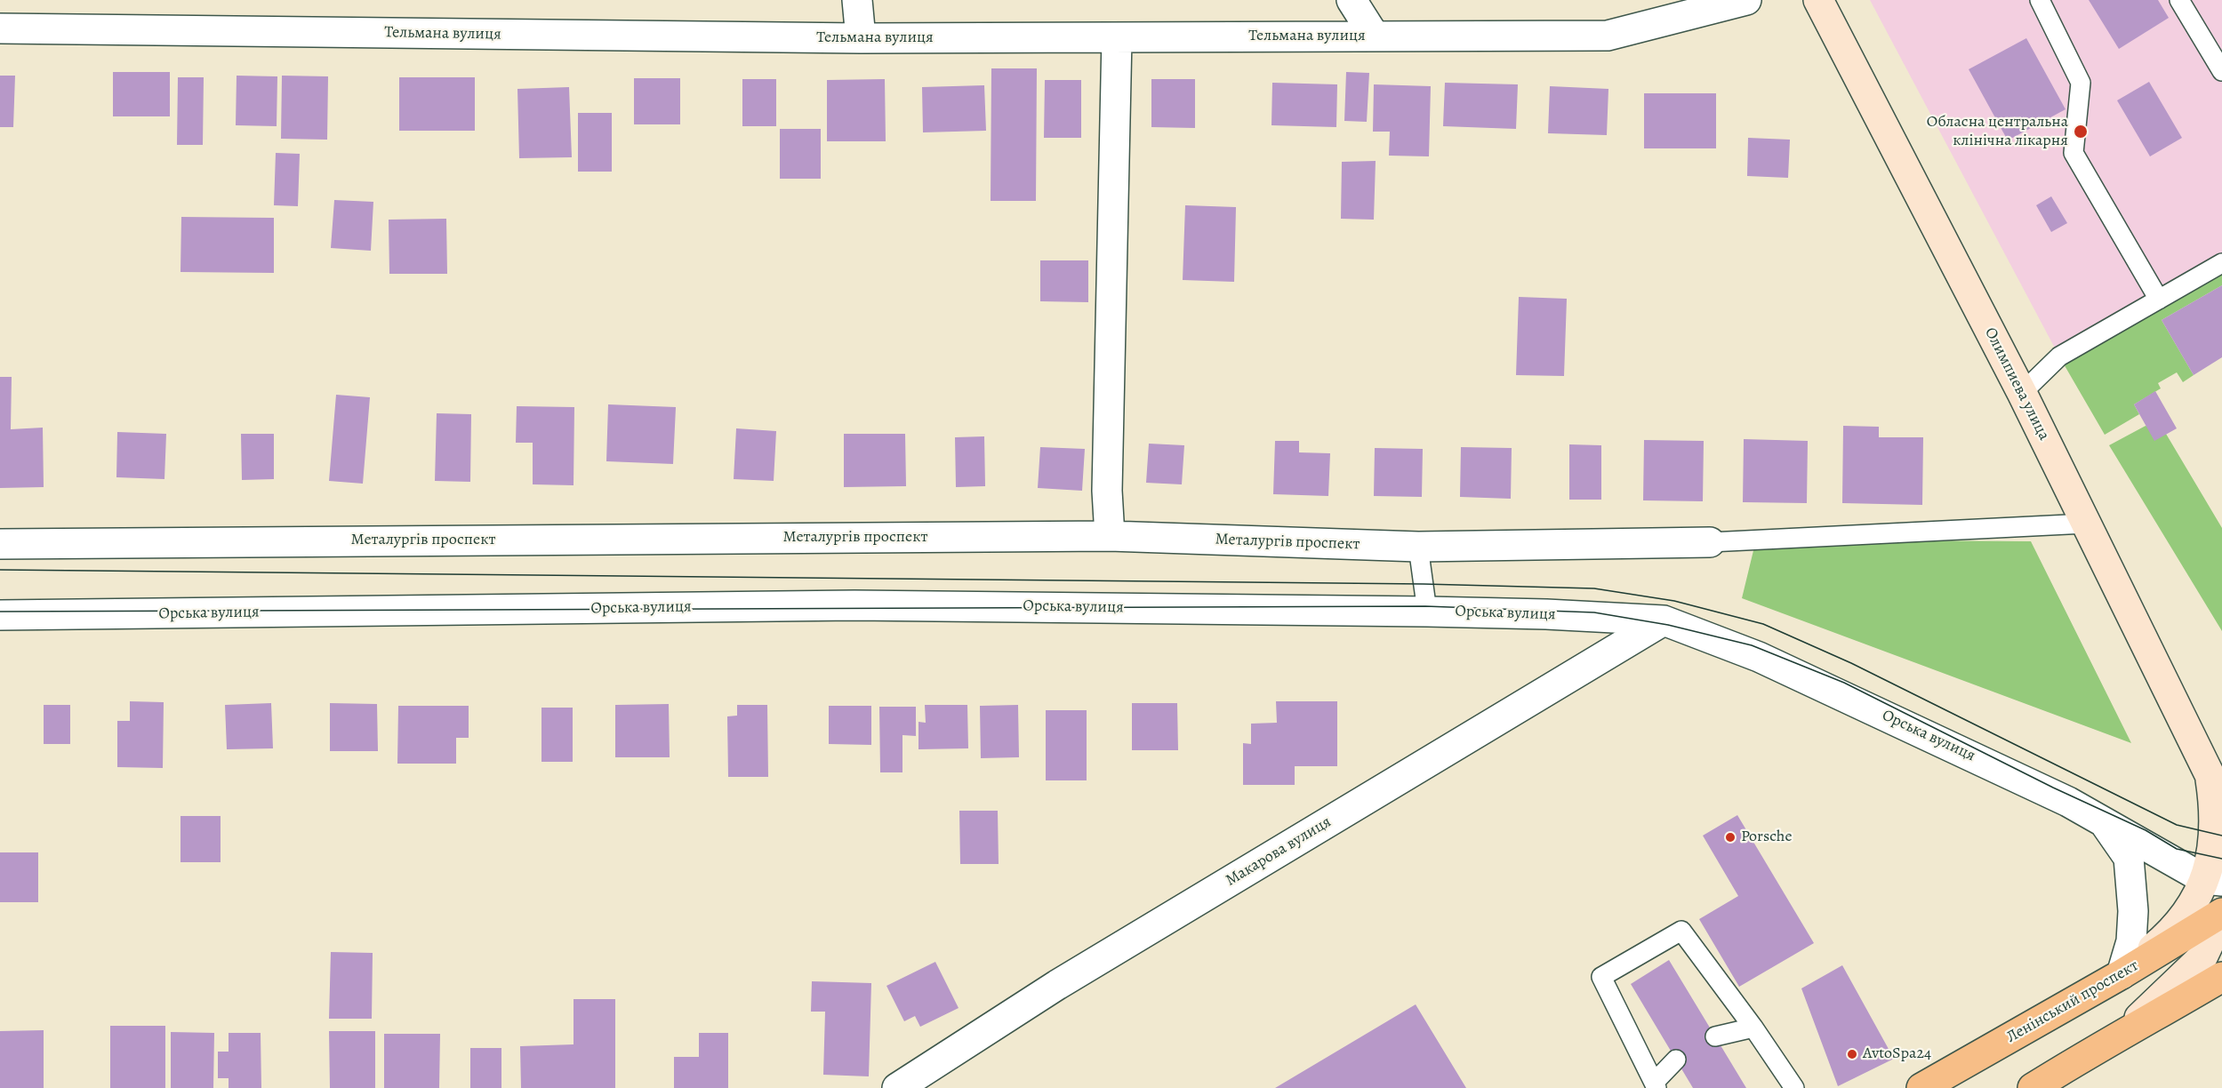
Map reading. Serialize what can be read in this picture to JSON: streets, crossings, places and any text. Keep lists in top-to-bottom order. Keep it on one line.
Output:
{"streets":{"main road":["Олимпиева улица","Ленінський проспект"],"street":["Тельмана вулиця","Металургів проспект","Орська вулиця","Макарова вулиця"]},"crossings":[["Орська вулиця","Макарова вулиця"]],"places":["Обласна центральна клінічна лікарня","Porsche","AvtoSpa24"]}
